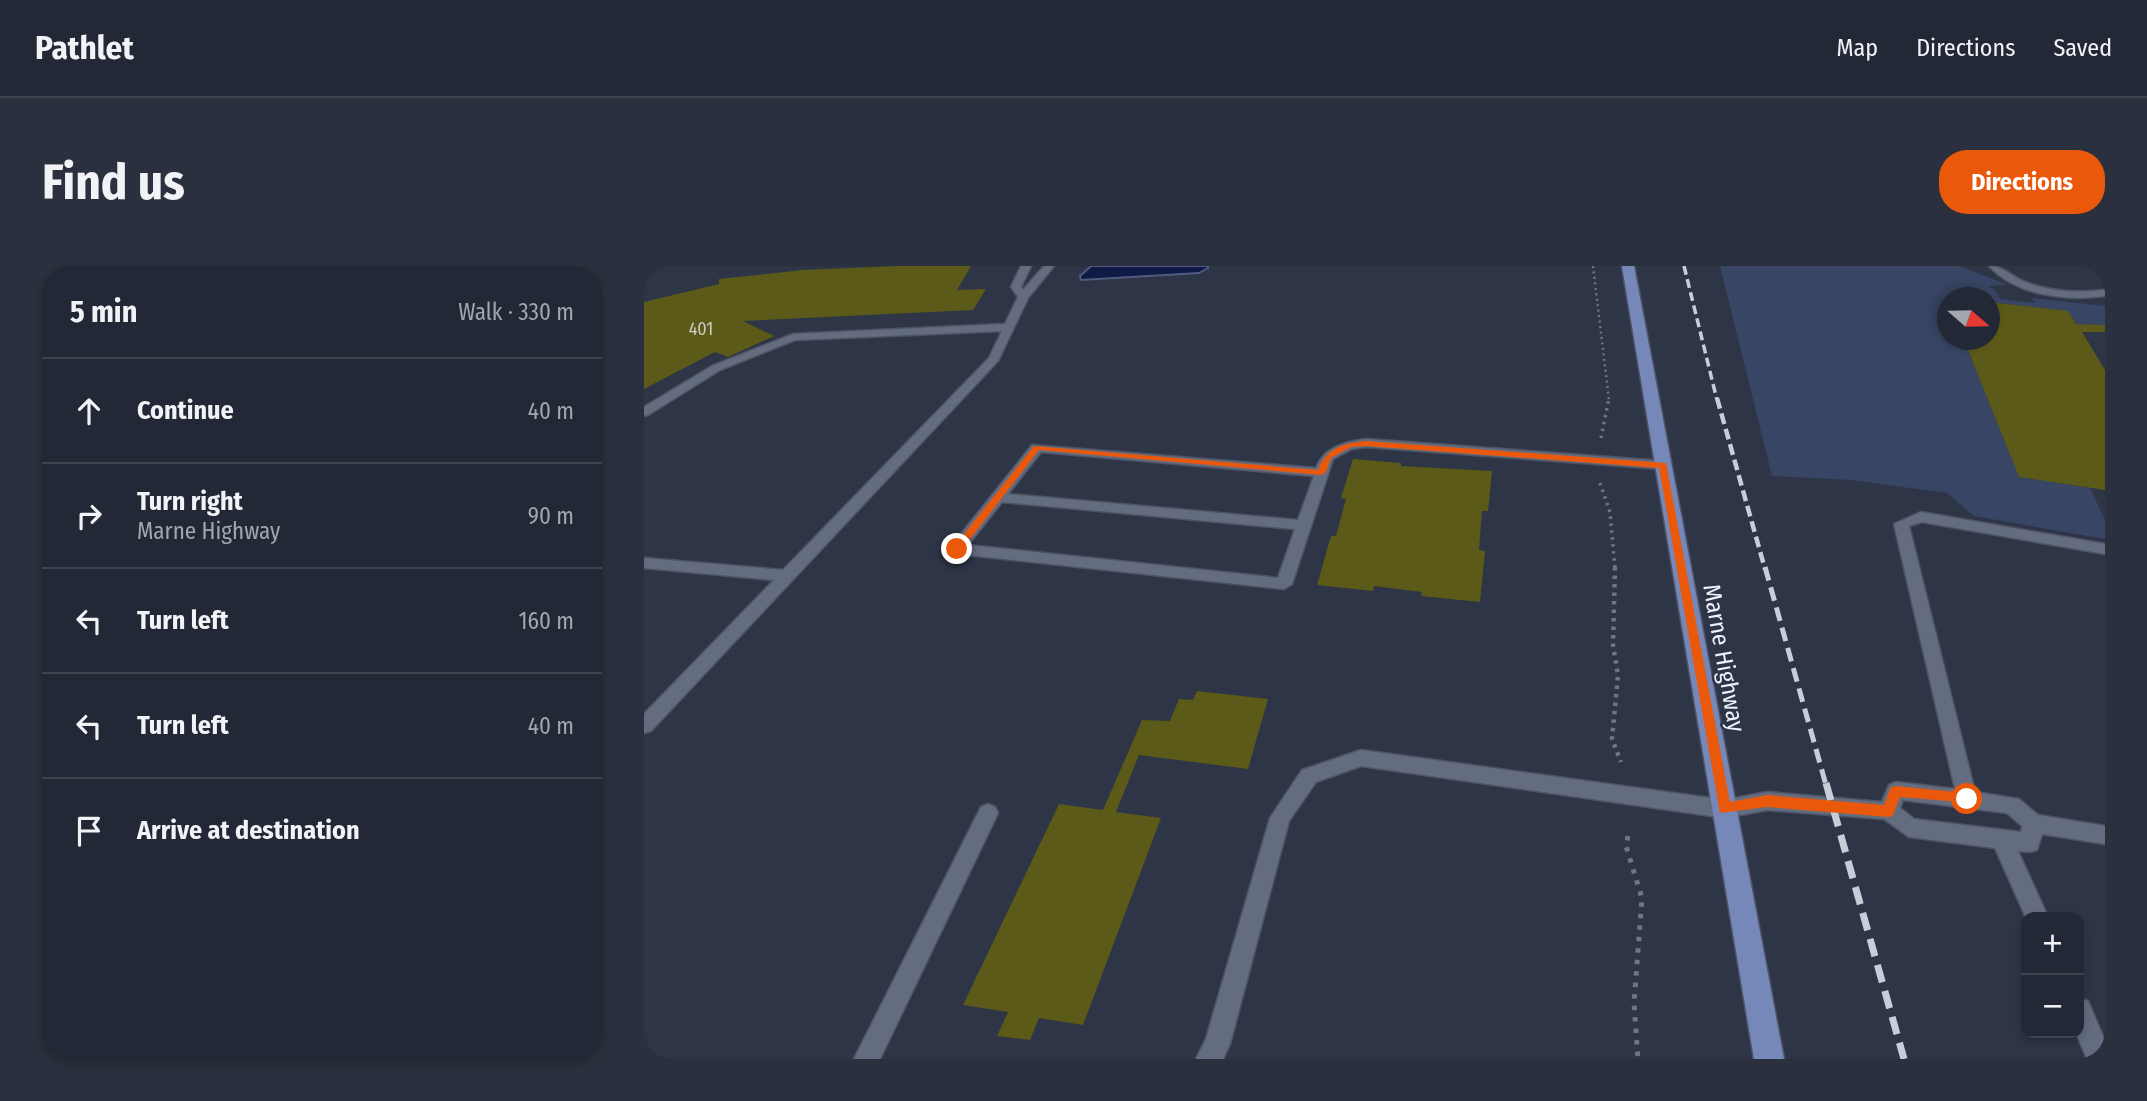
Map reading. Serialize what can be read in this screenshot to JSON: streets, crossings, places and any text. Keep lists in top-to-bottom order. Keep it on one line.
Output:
{"streets":{"main road":["Marne Highway"]},"house_numbers":["401"],"north":"right","page":{"header":"Pathlet","nav":["Map","Directions","Saved"],"buttons":"Directions","title":"Find us","heading":["5 min","Walk · 330 m"],"list":[["Continue","40 m"],["Turn right","Marne Highway","90 m"],["Turn left","160 m"],["Turn left","40 m"],"Arrive at destination"],"map_buttons":["+","−"]}}
